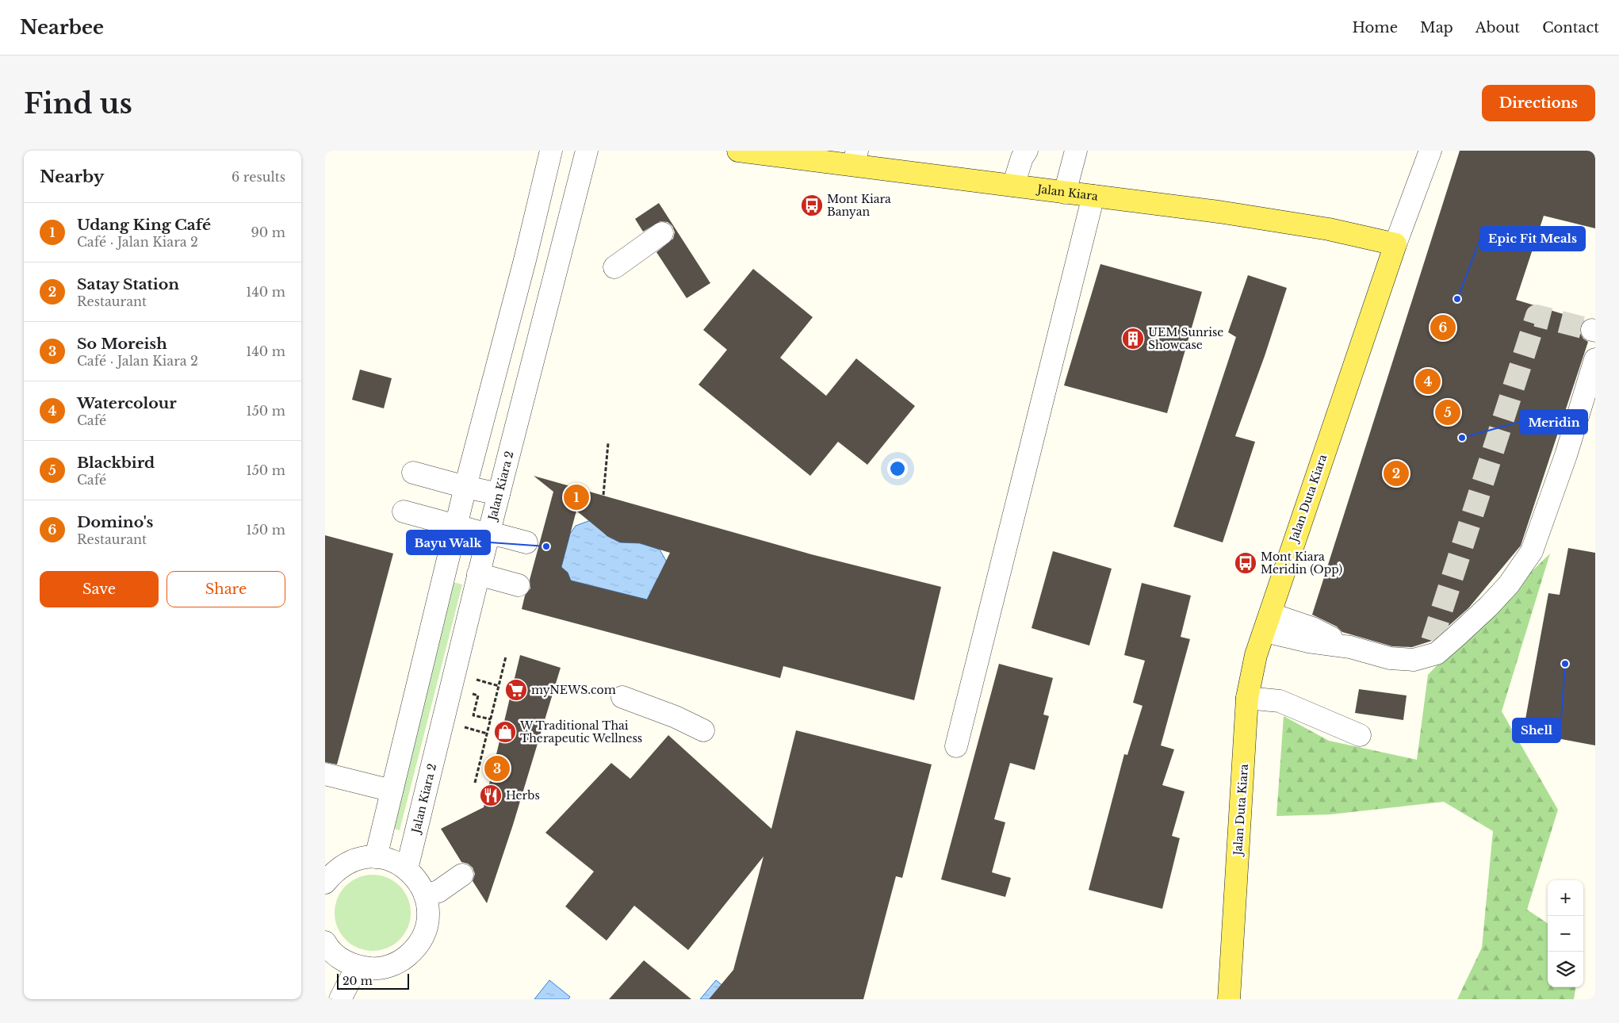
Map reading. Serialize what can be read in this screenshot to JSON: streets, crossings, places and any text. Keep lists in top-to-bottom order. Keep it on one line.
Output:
{"streets":{"main road":["Jalan Kiara","Jalan Duta Kiara"],"street":["Jalan Kiara 2"]},"crossings":[["Jalan Kiara","Jalan Duta Kiara"]],"places":{"bus stop":["Mont Kiara Banyan","Mont Kiara Meridin (Opp)"],"other":["Epic Fit Meals","Meridin","Bayu Walk","Shell"],"building":["UEM Sunrise Showcase"],"supermarket":["myNEWS.com"],"shop":["W Traditional Thai Therapeutic Wellness"],"restaurant":["Herbs"]},"scale_bar":"20 m","page":{"header":"Nearbee","nav":["Home","Map","About","Contact"],"buttons":["Directions",["Save","Share"]],"title":"Find us","heading":["Nearby","6 results"],"list":[{"mark":"1","name":"Udang King Café","note":"Café · Jalan Kiara 2","value":"90 m"},{"mark":"2","name":"Satay Station","note":"Restaurant","value":"140 m"},{"mark":"3","name":"So Moreish","note":"Café · Jalan Kiara 2","value":"140 m"},{"mark":"4","name":"Watercolour","note":"Café","value":"150 m"},{"mark":"5","name":"Blackbird","note":"Café","value":"150 m"},{"mark":"6","name":"Domino's","note":"Restaurant","value":"150 m"}],"pins":["6","4","5","2","1","3"],"map_buttons":["+","−"],"scale":"20 m"}}
